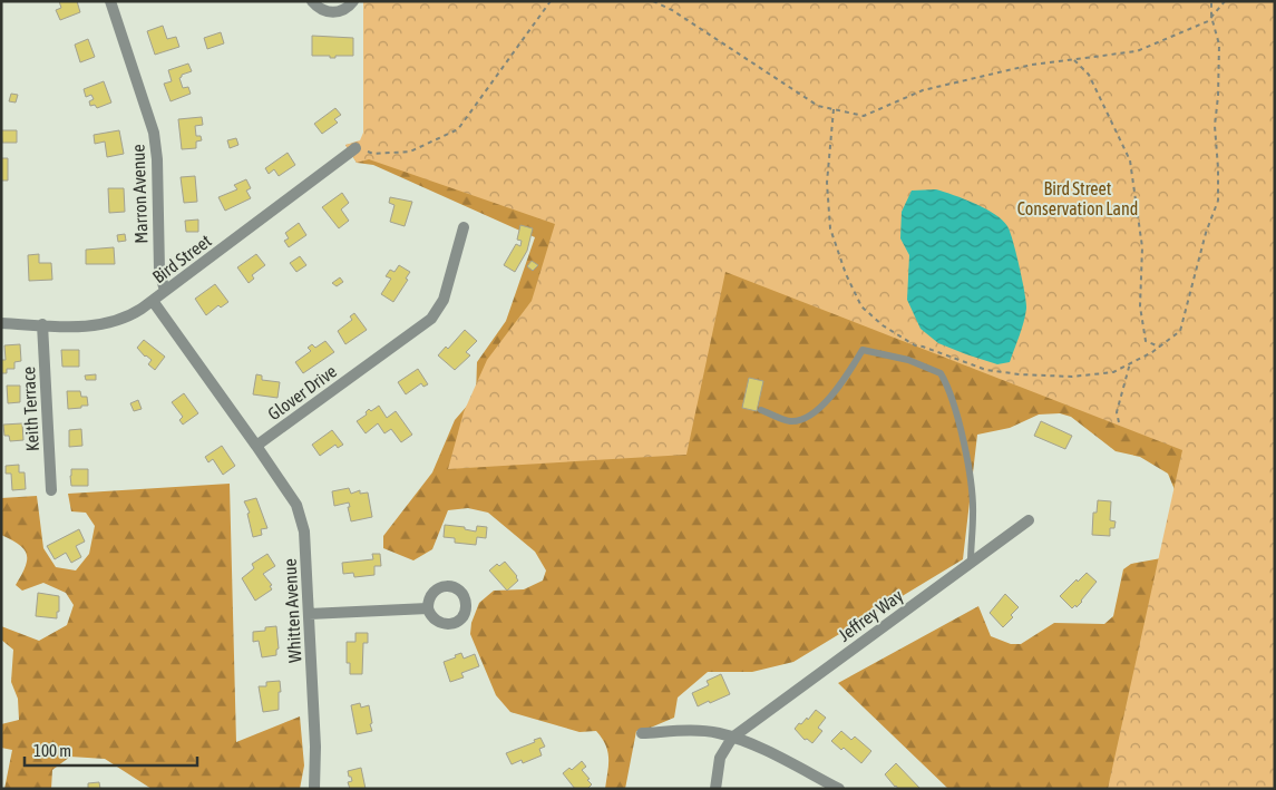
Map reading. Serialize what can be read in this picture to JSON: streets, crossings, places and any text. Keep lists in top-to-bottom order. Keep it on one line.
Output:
{"streets":{"street":["Marron Avenue","Bird Street","Glover Drive","Keith Terrace","Whitten Avenue","Jeffrey Way"]},"crossings":[["Marron Avenue","Bird Street"],["Bird Street","Keith Terrace"],["Glover Drive","Whitten Avenue"]],"parks":["Bird Street Conservation Land"],"scale_bar":"100 m"}
